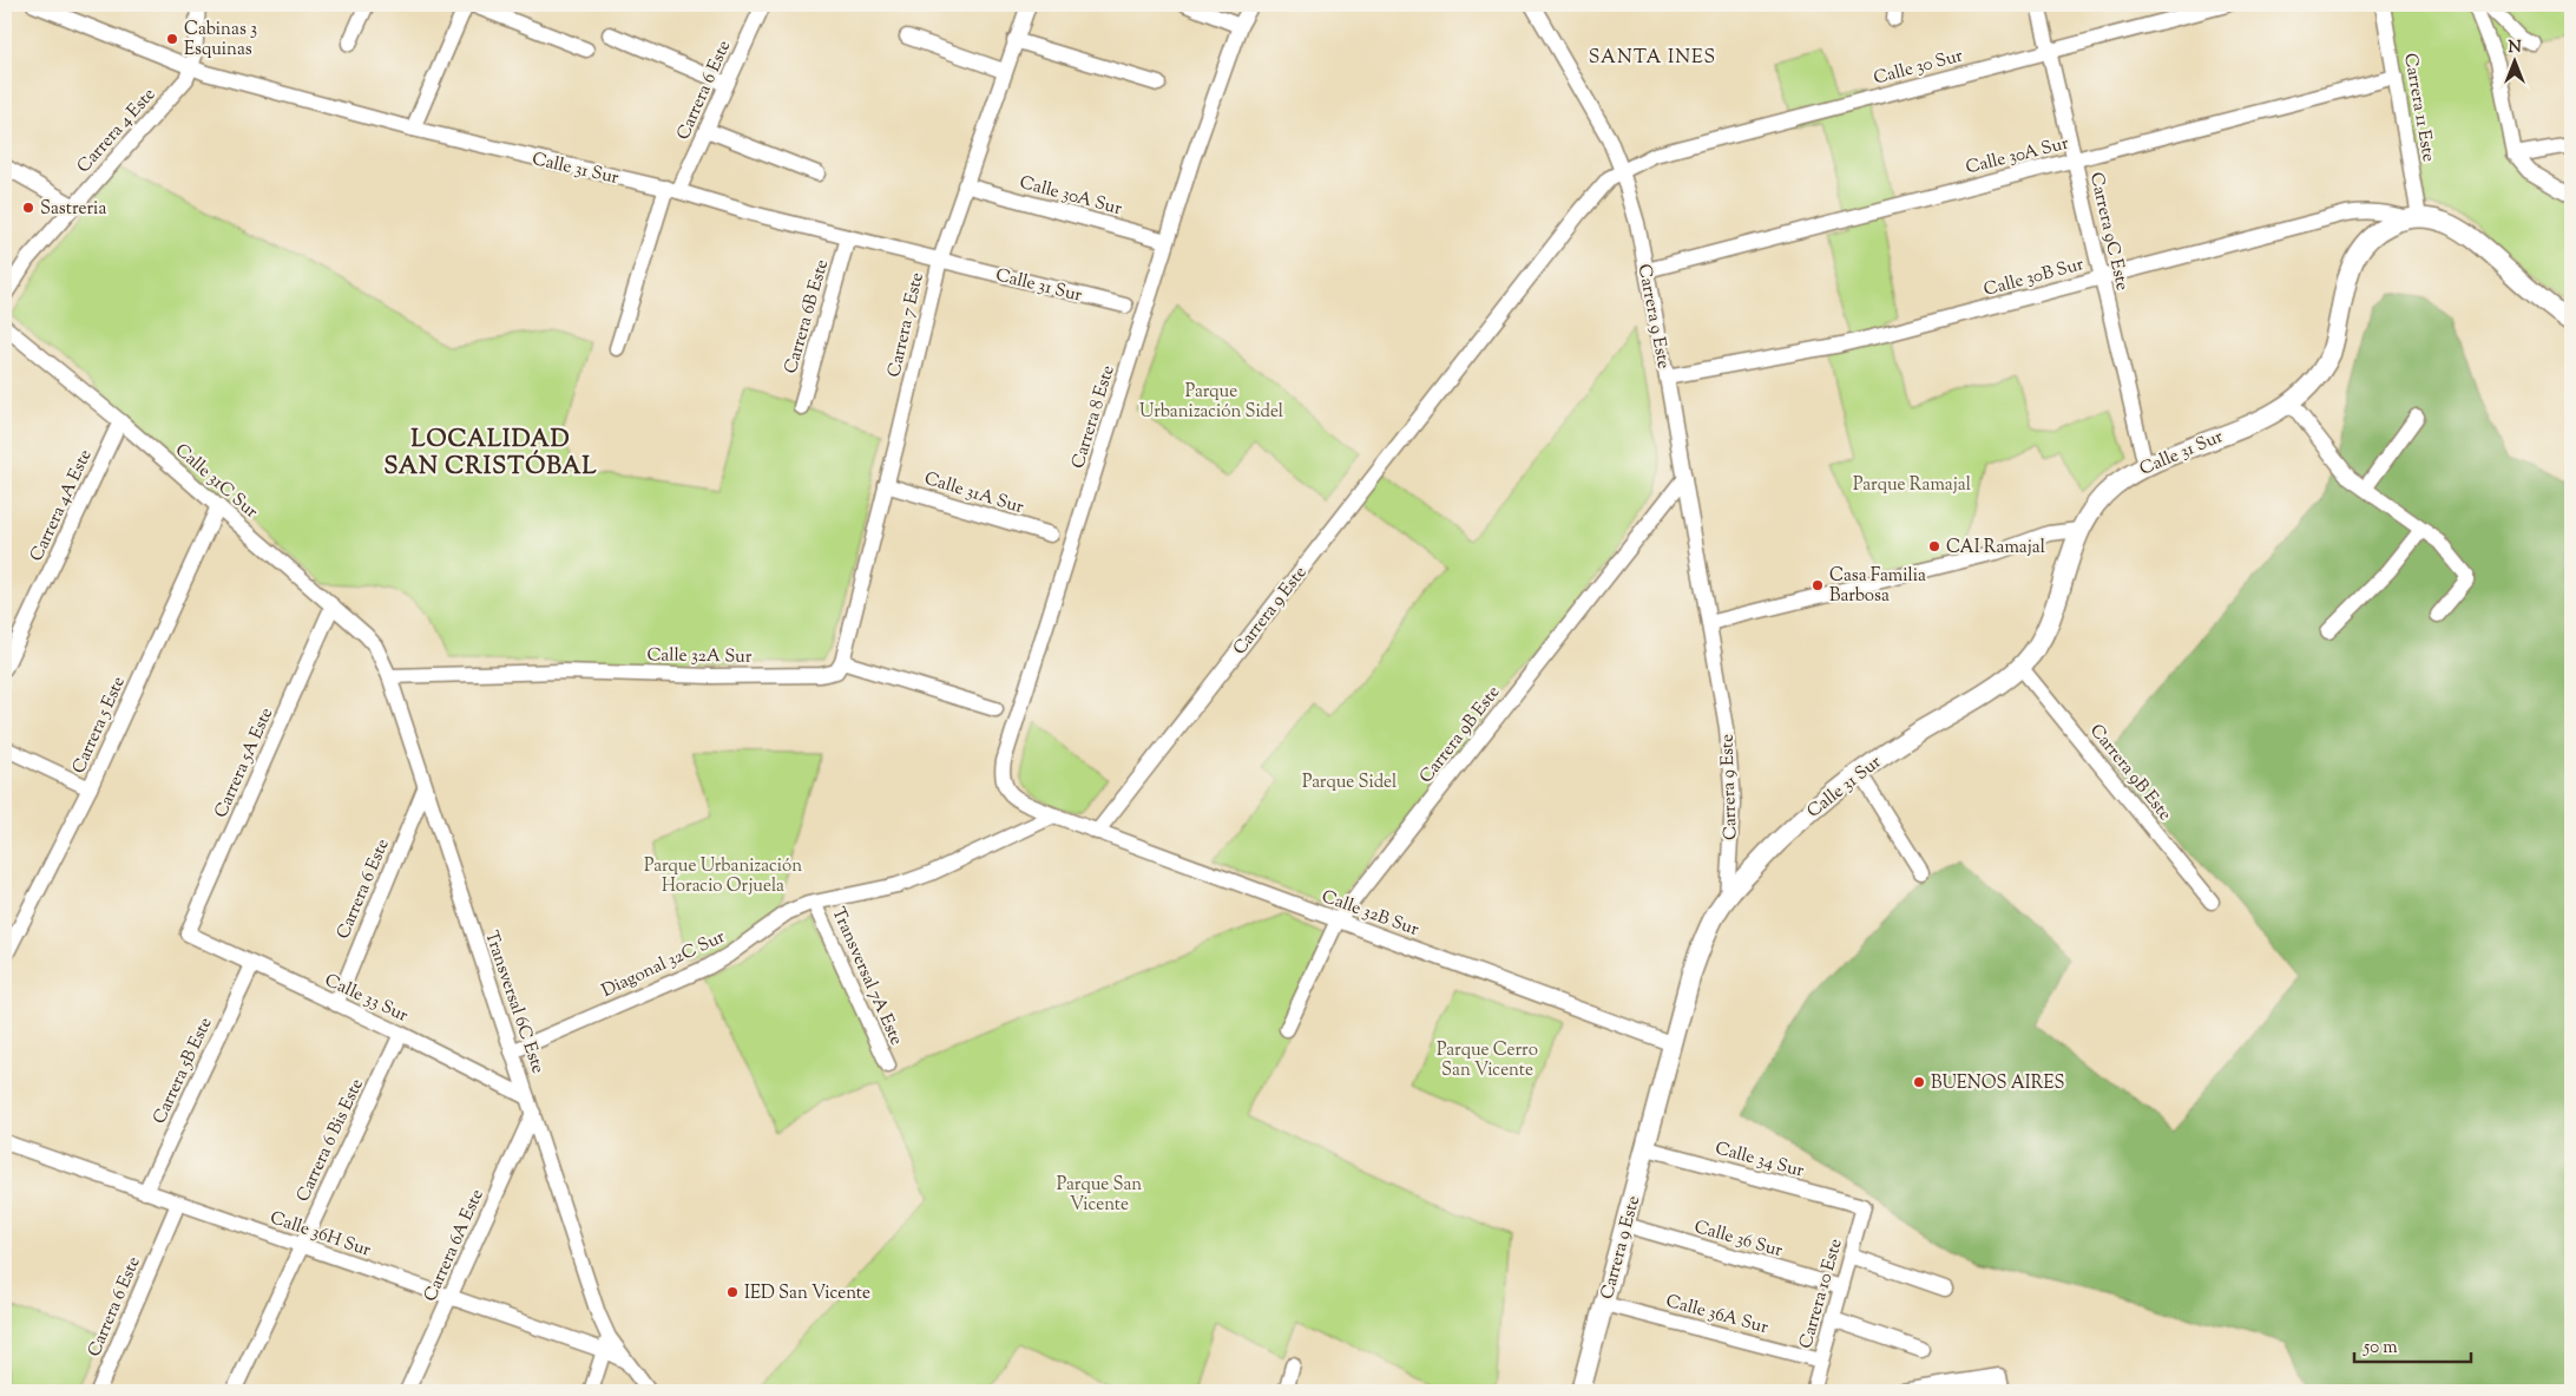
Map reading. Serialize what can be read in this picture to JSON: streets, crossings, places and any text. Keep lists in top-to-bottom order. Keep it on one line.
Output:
{"streets":{"main road":["Calle 31 Sur","Carrera 9 Este"],"street":["Calle 30 Sur","Carrera 6 Este","Carrera 11 Este","Carrera 4 Este","Calle 30A Sur","Carrera 9C Este","Calle 30B Sur","Carrera 6B Este","Carrera 7 Este","Carrera 8 Este","Calle 31C Sur","Calle 31A Sur","Carrera 4A Este","Calle 32A Sur","Carrera 5 Este","Carrera 9B Este","Carrera 5A Este","Calle 32B Sur","Diagonal 32C Sur","Transversal 7A Este","Calle 33 Sur","Transversal 6C Este","Carrera 5B Este","Carrera 6 Bis Este","Calle 34 Sur","Calle 36H Sur","Calle 36 Sur","Carrera 6A Este","Carrera 10 Este","Calle 36A Sur"]},"crossings":[["Calle 30 Sur","Carrera 9C Este"],["Calle 30 Sur","Carrera 9 Este"],["Carrera 6 Este","Calle 31 Sur"],["Carrera 6 Este","Calle 33 Sur"],["Carrera 6 Este","Transversal 6C Este"],["Carrera 6 Este","Calle 36H Sur"],["Carrera 11 Este","Calle 30A Sur"],["Carrera 11 Este","Calle 31 Sur"],["Carrera 11 Este","Calle 30B Sur"],["Carrera 4 Este","Calle 31 Sur"],["Calle 30A Sur","Carrera 9C Este"],["Calle 30A Sur","Carrera 9 Este"],["Calle 30A Sur","Carrera 7 Este"],["Calle 30A Sur","Carrera 8 Este"],["Calle 31 Sur","Carrera 9C Este"],["Calle 31 Sur","Calle 30B Sur"],["Calle 31 Sur","Carrera 6B Este"],["Calle 31 Sur","Carrera 9 Este"],["Calle 31 Sur","Carrera 7 Este"],["Calle 31 Sur","Carrera 9B Este"],["Carrera 9C Este","Calle 30B Sur"],["Calle 30B Sur","Carrera 9 Este"],["Carrera 9 Este","Carrera 9B Este"],["Carrera 9 Este","Calle 32B Sur"],["Carrera 9 Este","Calle 34 Sur"],["Carrera 9 Este","Calle 36 Sur"],["Carrera 9 Este","Calle 36A Sur"],["Carrera 7 Este","Calle 31A Sur"],["Carrera 7 Este","Calle 32A Sur"],["Carrera 8 Este","Calle 32B Sur"],["Carrera 8 Este","Diagonal 32C Sur"],["Calle 31C Sur","Carrera 4A Este"],["Calle 31C Sur","Calle 32A Sur"],["Calle 31C Sur","Carrera 5 Este"],["Calle 31C Sur","Carrera 5A Este"],["Calle 31C Sur","Transversal 6C Este"],["Calle 32A Sur","Transversal 6C Este"],["Carrera 9B Este","Calle 32B Sur"],["Carrera 5A Este","Calle 33 Sur"],["Calle 32B Sur","Diagonal 32C Sur"],["Diagonal 32C Sur","Transversal 7A Este"],["Diagonal 32C Sur","Transversal 6C Este"],["Calle 33 Sur","Transversal 6C Este"],["Calle 33 Sur","Carrera 5B Este"],["Calle 33 Sur","Carrera 6 Bis Este"],["Transversal 6C Este","Calle 36H Sur"],["Transversal 6C Este","Carrera 6A Este"],["Carrera 5B Este","Calle 36H Sur"],["Carrera 6 Bis Este","Calle 36H Sur"],["Calle 34 Sur","Carrera 10 Este"],["Calle 36H Sur","Carrera 6A Este"],["Calle 36 Sur","Carrera 10 Este"],["Carrera 10 Este","Calle 36A Sur"]],"districts":["SANTA INES","LOCALIDAD SAN CRISTÓBAL"],"parks":["Parque Urbanización Sidel","Parque Ramajal","Parque Sidel","Parque Urbanización Horacio Orjuela","Parque Cerro San Vicente","Parque San Vicente"],"places":["Cabinas 3 Esquinas","Sastreria","CAI Ramajal","Casa Familia Barbosa","BUENOS AIRES","IED San Vicente"],"scale_bar":"50 m","north":"top"}
